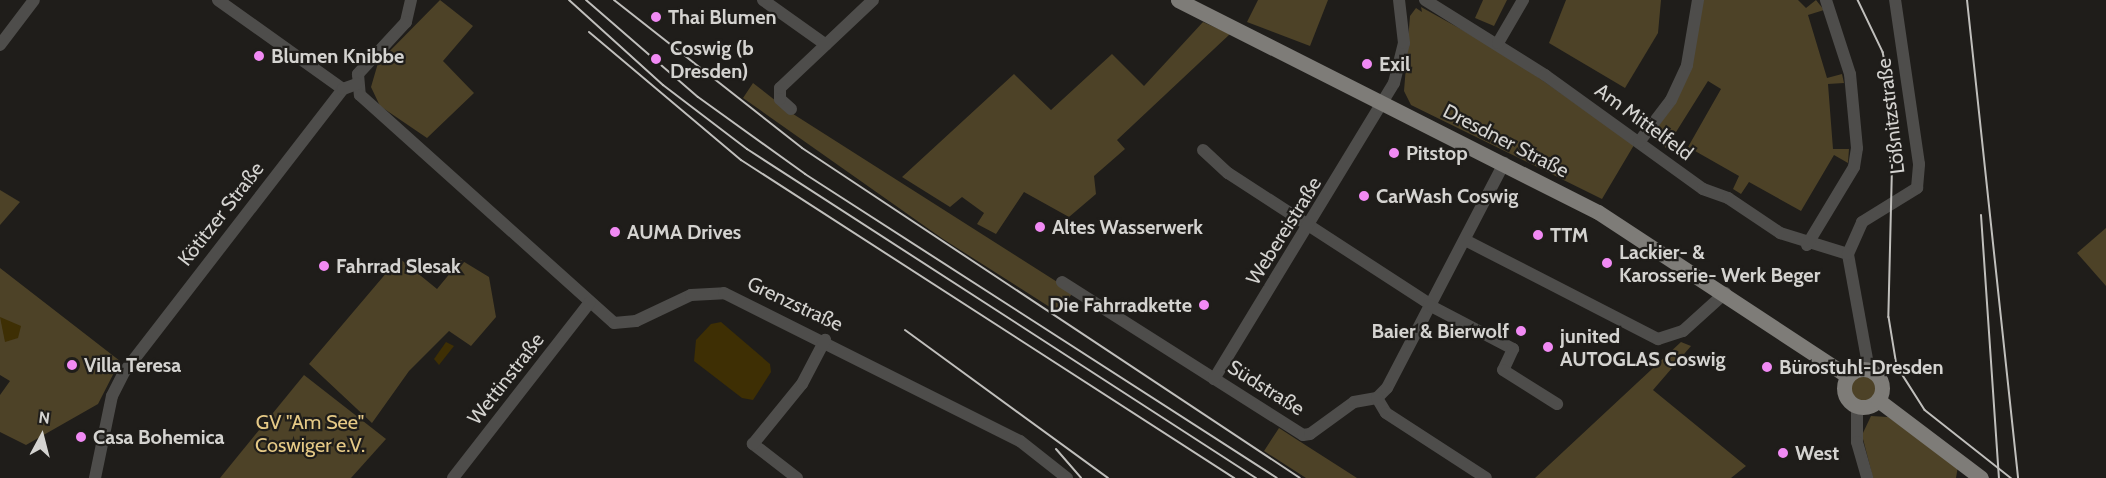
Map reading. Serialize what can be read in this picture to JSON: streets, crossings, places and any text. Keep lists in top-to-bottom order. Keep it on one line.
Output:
{"streets":{"main road":["Dresdner Straße"],"street":["Lößnitzstraße","Am Mittelfeld","Kötitzer Straße","Webereistraße","Grenzstraße","Wettinstraße","Südstraße"]},"crossings":[["Lößnitzstraße","Am Mittelfeld"],["Dresdner Straße","Webereistraße"],["Webereistraße","Südstraße"],["Grenzstraße","Wettinstraße"]],"parks":["GV \"Am See\" Coswiger e.V."],"places":["Thai Blumen","Blumen Knibbe","Coswig (b Dresden)","Exil","Pitstop","CarWash Coswig","Altes Wasserwerk","AUMA Drives","TTM","Lackier- & Karosserie- Werk Beger","Fahrrad Slesak","Die Fahrradkette","Baier & Bierwolf","junited AUTOGLAS Coswig","Villa Teresa","Bürostuhl-Dresden","Casa Bohemica","West"],"north":"top"}
